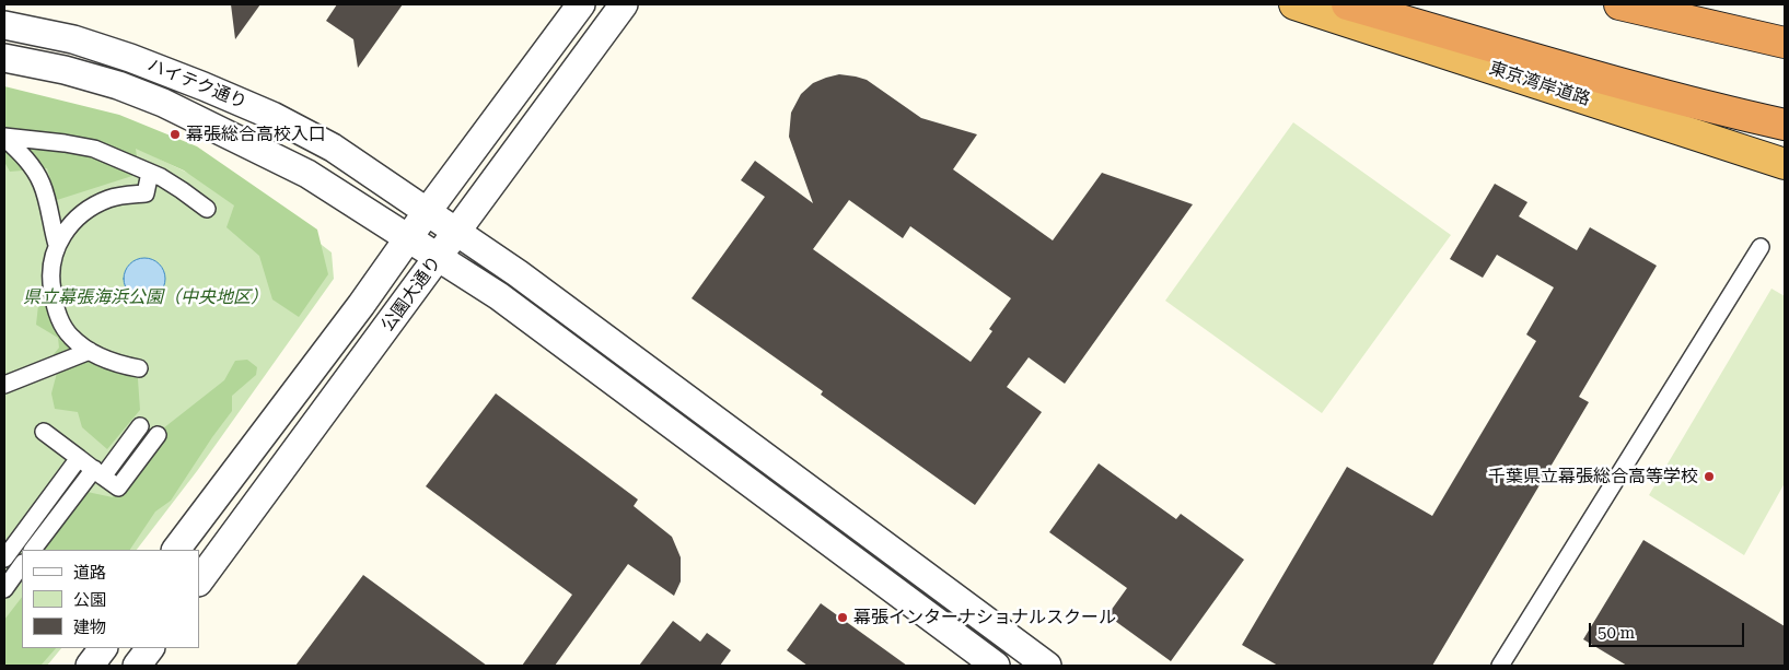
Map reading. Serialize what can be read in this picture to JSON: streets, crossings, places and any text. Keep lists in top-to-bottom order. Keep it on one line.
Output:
{"streets":{"highway":["東京湾岸道路"],"street":["ハイテク通り","公園大通り"]},"crossings":[["ハイテク通り","公園大通り"]],"parks":["県立幕張海浜公園（中央地区）"],"places":["幕張総合高校入口","千葉県立幕張総合高等学校","幕張インターナショナルスクール"],"legend":["道路","公園","建物"],"scale_bar":"50 m"}
